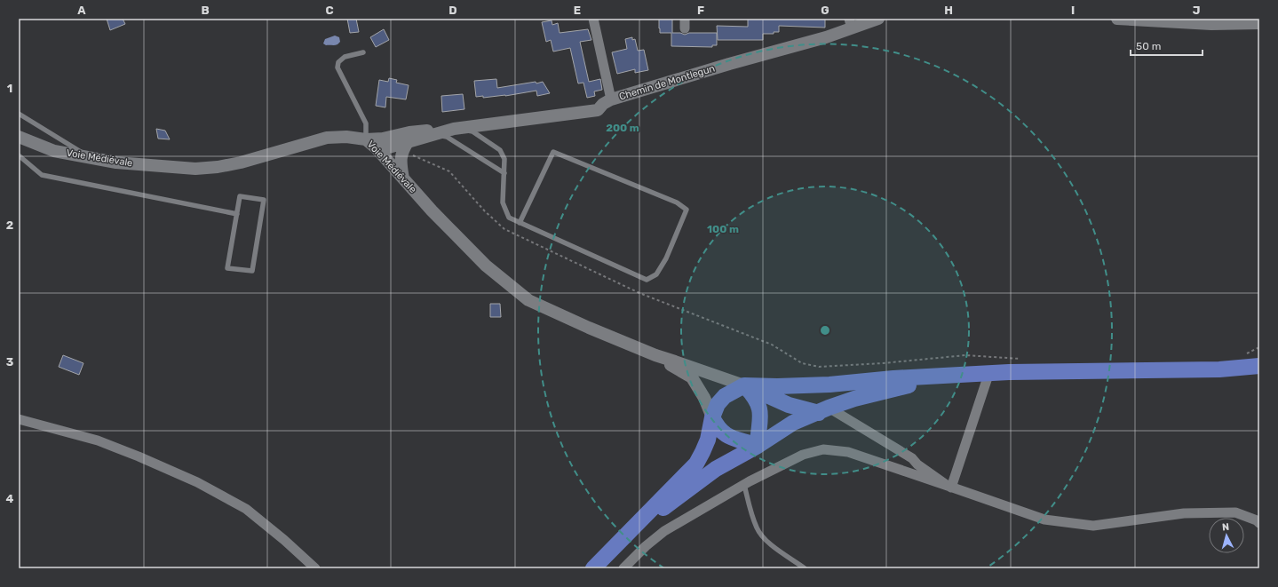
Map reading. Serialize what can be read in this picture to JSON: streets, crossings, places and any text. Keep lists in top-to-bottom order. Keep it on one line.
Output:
{"streets":{"street":["Chemin de Montlegun","Voie Médiévale"]},"crossings":[["Chemin de Montlegun","Voie Médiévale"]],"scale_bar":"50 m","north":"top","grid":{"columns":["A","B","C","D","E","F","G","H","I","J"],"rows":["1","2","3","4"]},"rings":["200 m","100 m"]}
